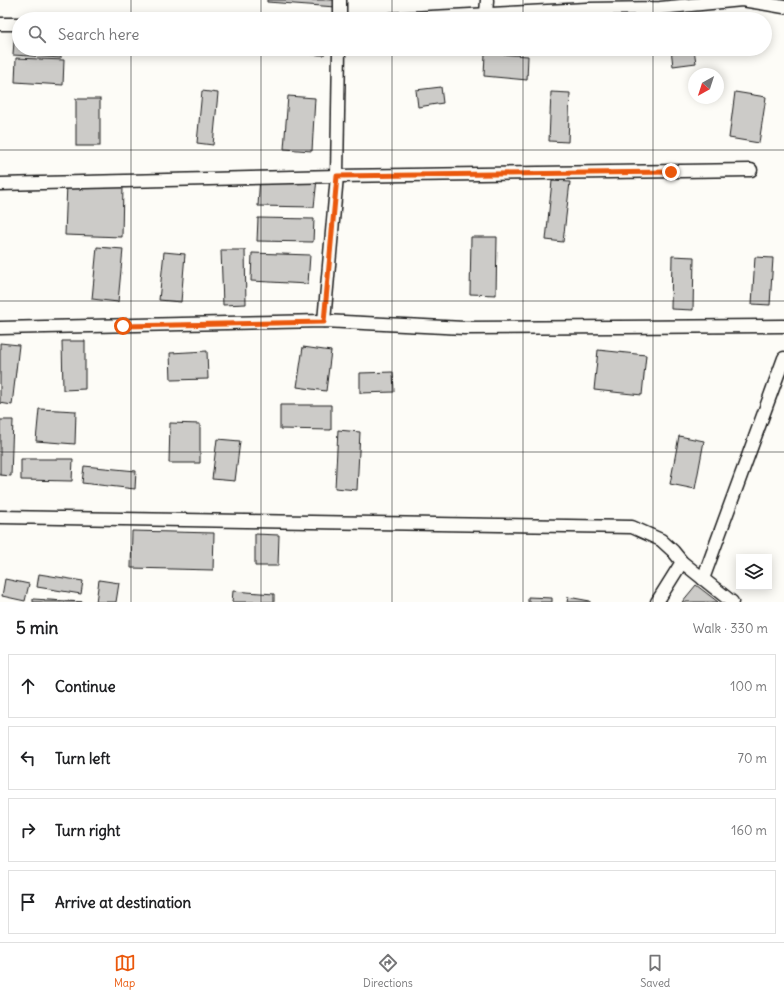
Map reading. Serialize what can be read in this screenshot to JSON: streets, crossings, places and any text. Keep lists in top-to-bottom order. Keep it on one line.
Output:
{"north":"bottom left","page":{"search":"Search here","heading":["5 min","Walk · 330 m"],"list":[["Continue","100 m"],["Turn left","70 m"],["Turn right","160 m"],"Arrive at destination"],"nav":["Map","Directions","Saved"]}}
